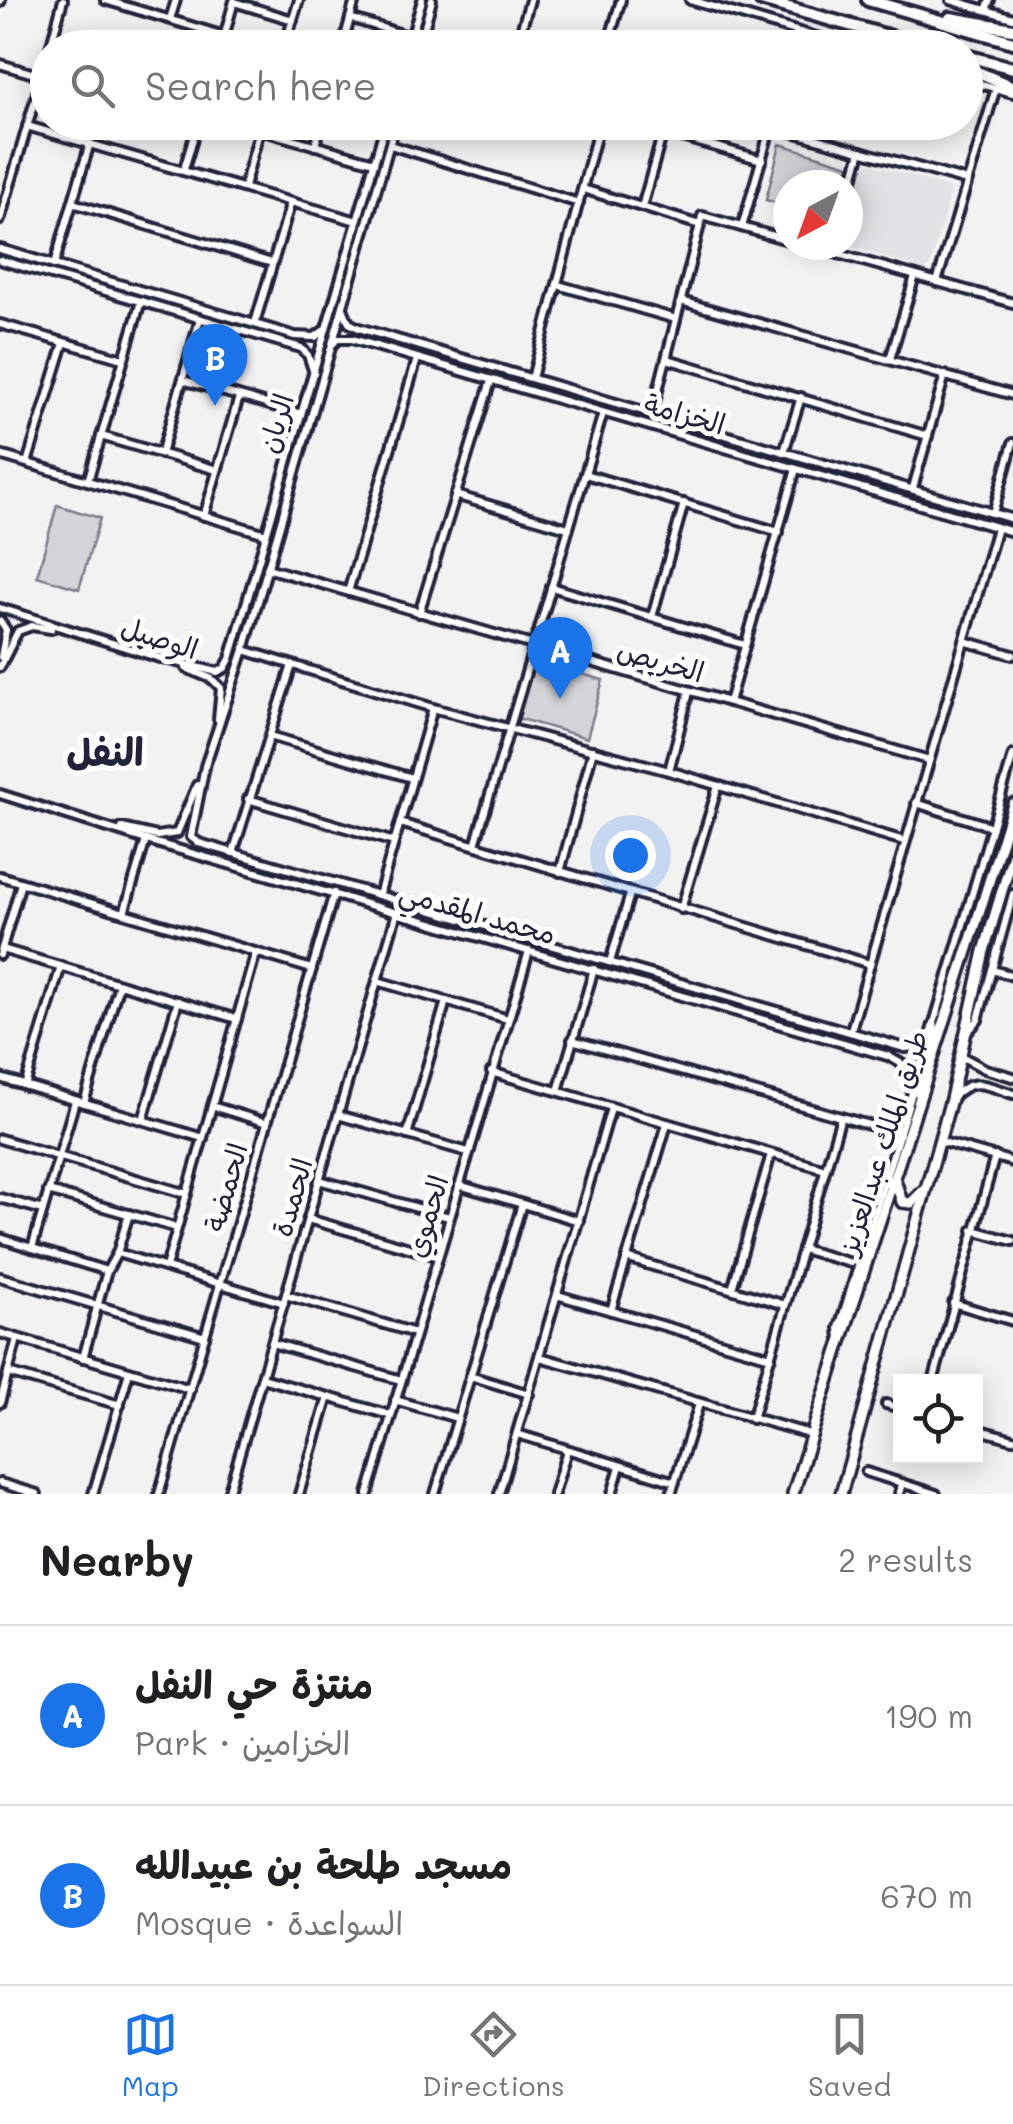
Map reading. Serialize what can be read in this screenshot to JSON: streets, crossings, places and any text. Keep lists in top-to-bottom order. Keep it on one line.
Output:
{"streets":{"main road":["طريق الملك عبدالعزيز"],"street":["الخزامة","الريان","الوصيل","الخريص","محمد المقدمي","الحمضة","الحمدة","الحموي"]},"crossings":[["الخزامة","الريان"],["الريان","الوصيل"],["الريان","الخريص"],["الريان","محمد المقدمي"],["محمد المقدمي","الحمضة"],["محمد المقدمي","الحمدة"],["محمد المقدمي","الحموي"]],"districts":["النفل"],"north":"bottom left","page":{"search":"Search here","pins":["B","A"],"heading":["Nearby","2 results"],"list":[{"mark":"A","name":"منتزة حي النفل","note":"Park · الخزامين","value":"190 m"},{"mark":"B","name":"مسجد طلحة بن عبيدالله","note":"Mosque · السواعدة","value":"670 m"}],"nav":["Map","Directions","Saved"]}}
